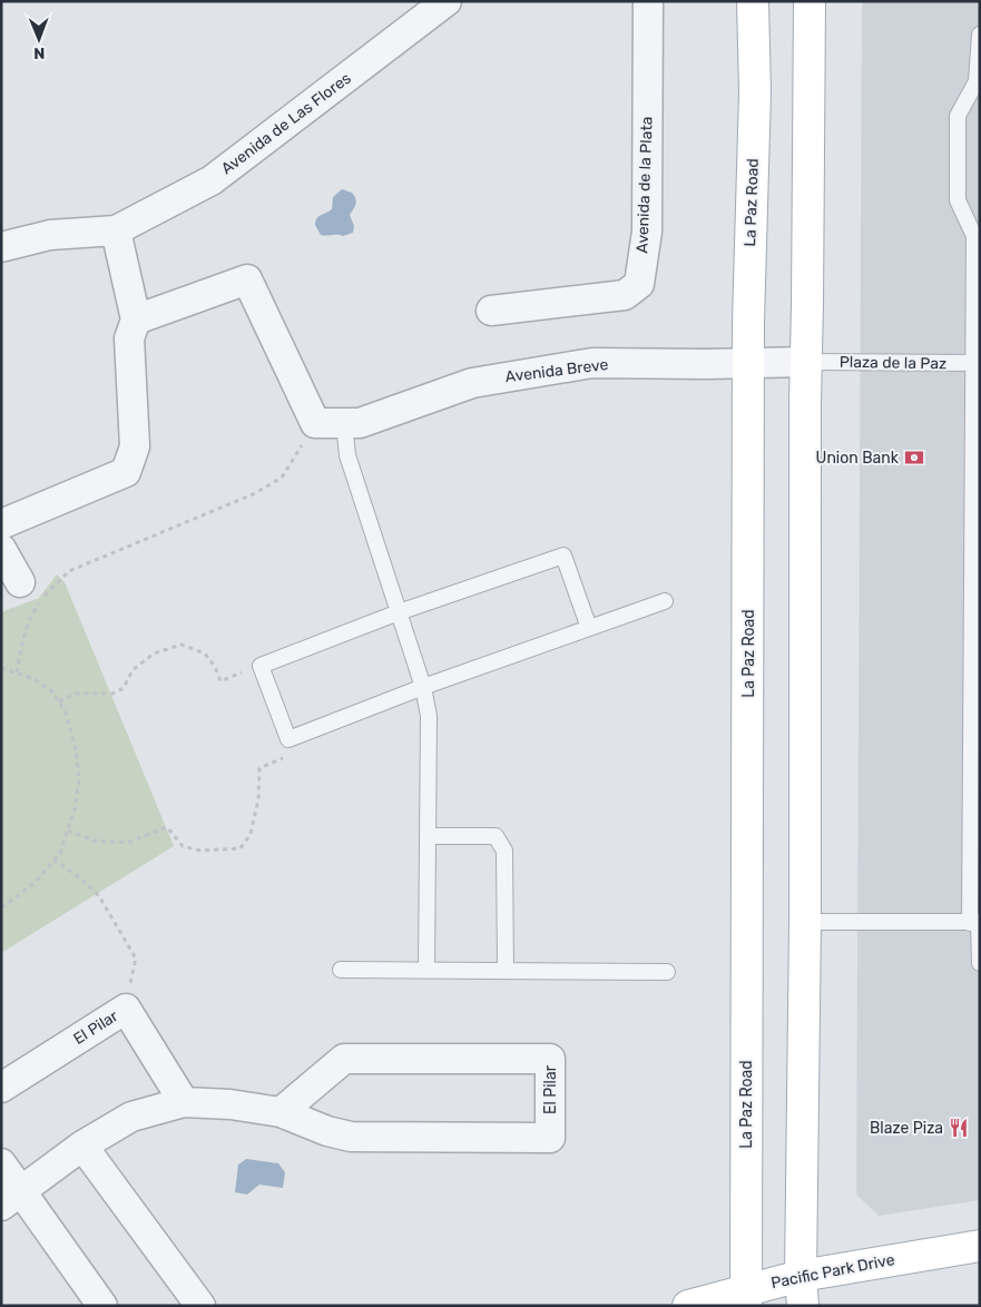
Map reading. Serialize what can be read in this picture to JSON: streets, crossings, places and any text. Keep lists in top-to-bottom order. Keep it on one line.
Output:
{"streets":{"main road":["La Paz Road","Pacific Park Drive"],"street":["Avenida de Las Flores","Avenida de la Plata","Avenida Breve","El Pilar"],"lane":["Plaza de la Paz"]},"crossings":[["La Paz Road","Avenida Breve"],["La Paz Road","Pacific Park Drive"],["Plaza de la Paz","Avenida Breve"]],"places":{"bank":["Union Bank"],"restaurant":["Blaze Piza"]},"north":"bottom"}
